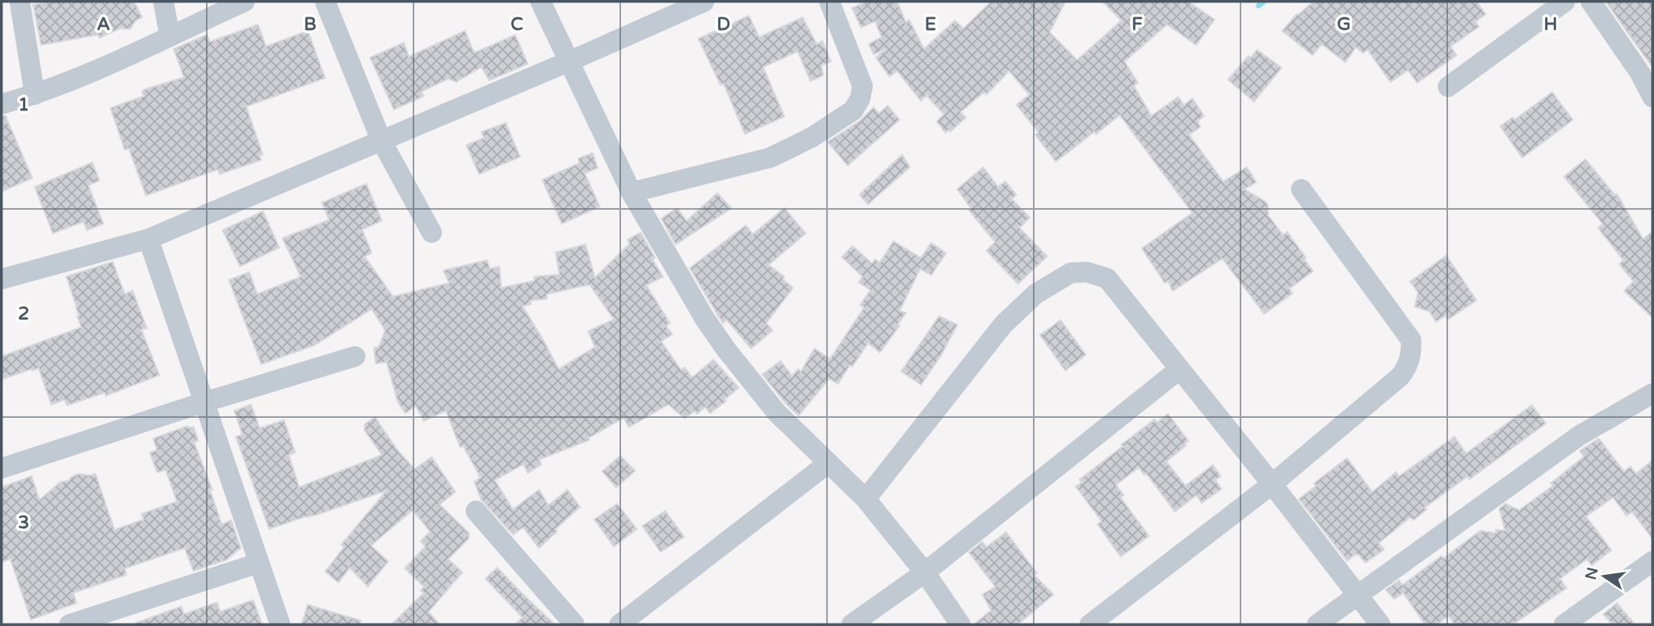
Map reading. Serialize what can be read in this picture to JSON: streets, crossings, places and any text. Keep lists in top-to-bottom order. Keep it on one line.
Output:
{"north":"left","grid":{"columns":["A","B","C","D","E","F","G","H"],"rows":["1","2","3"]}}
